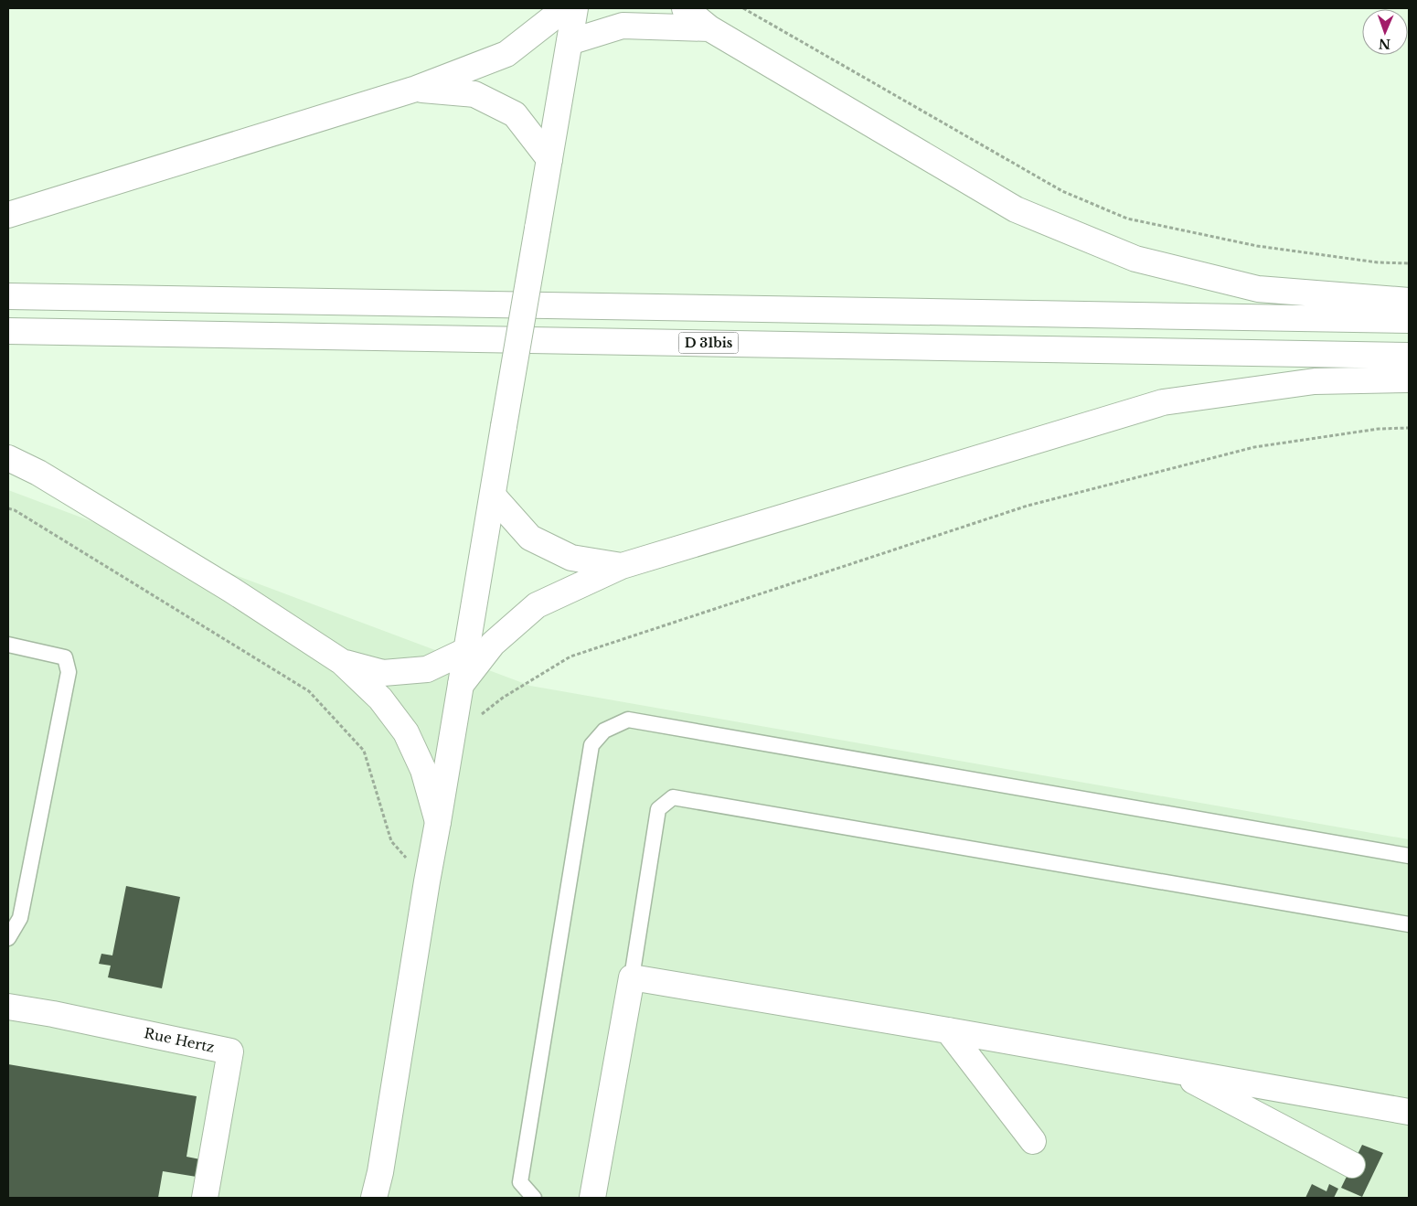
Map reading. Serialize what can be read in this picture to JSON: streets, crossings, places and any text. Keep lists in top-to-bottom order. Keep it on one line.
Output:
{"streets":{"main road":["D 31bis","Rue Hertz"]},"north":"bottom"}
